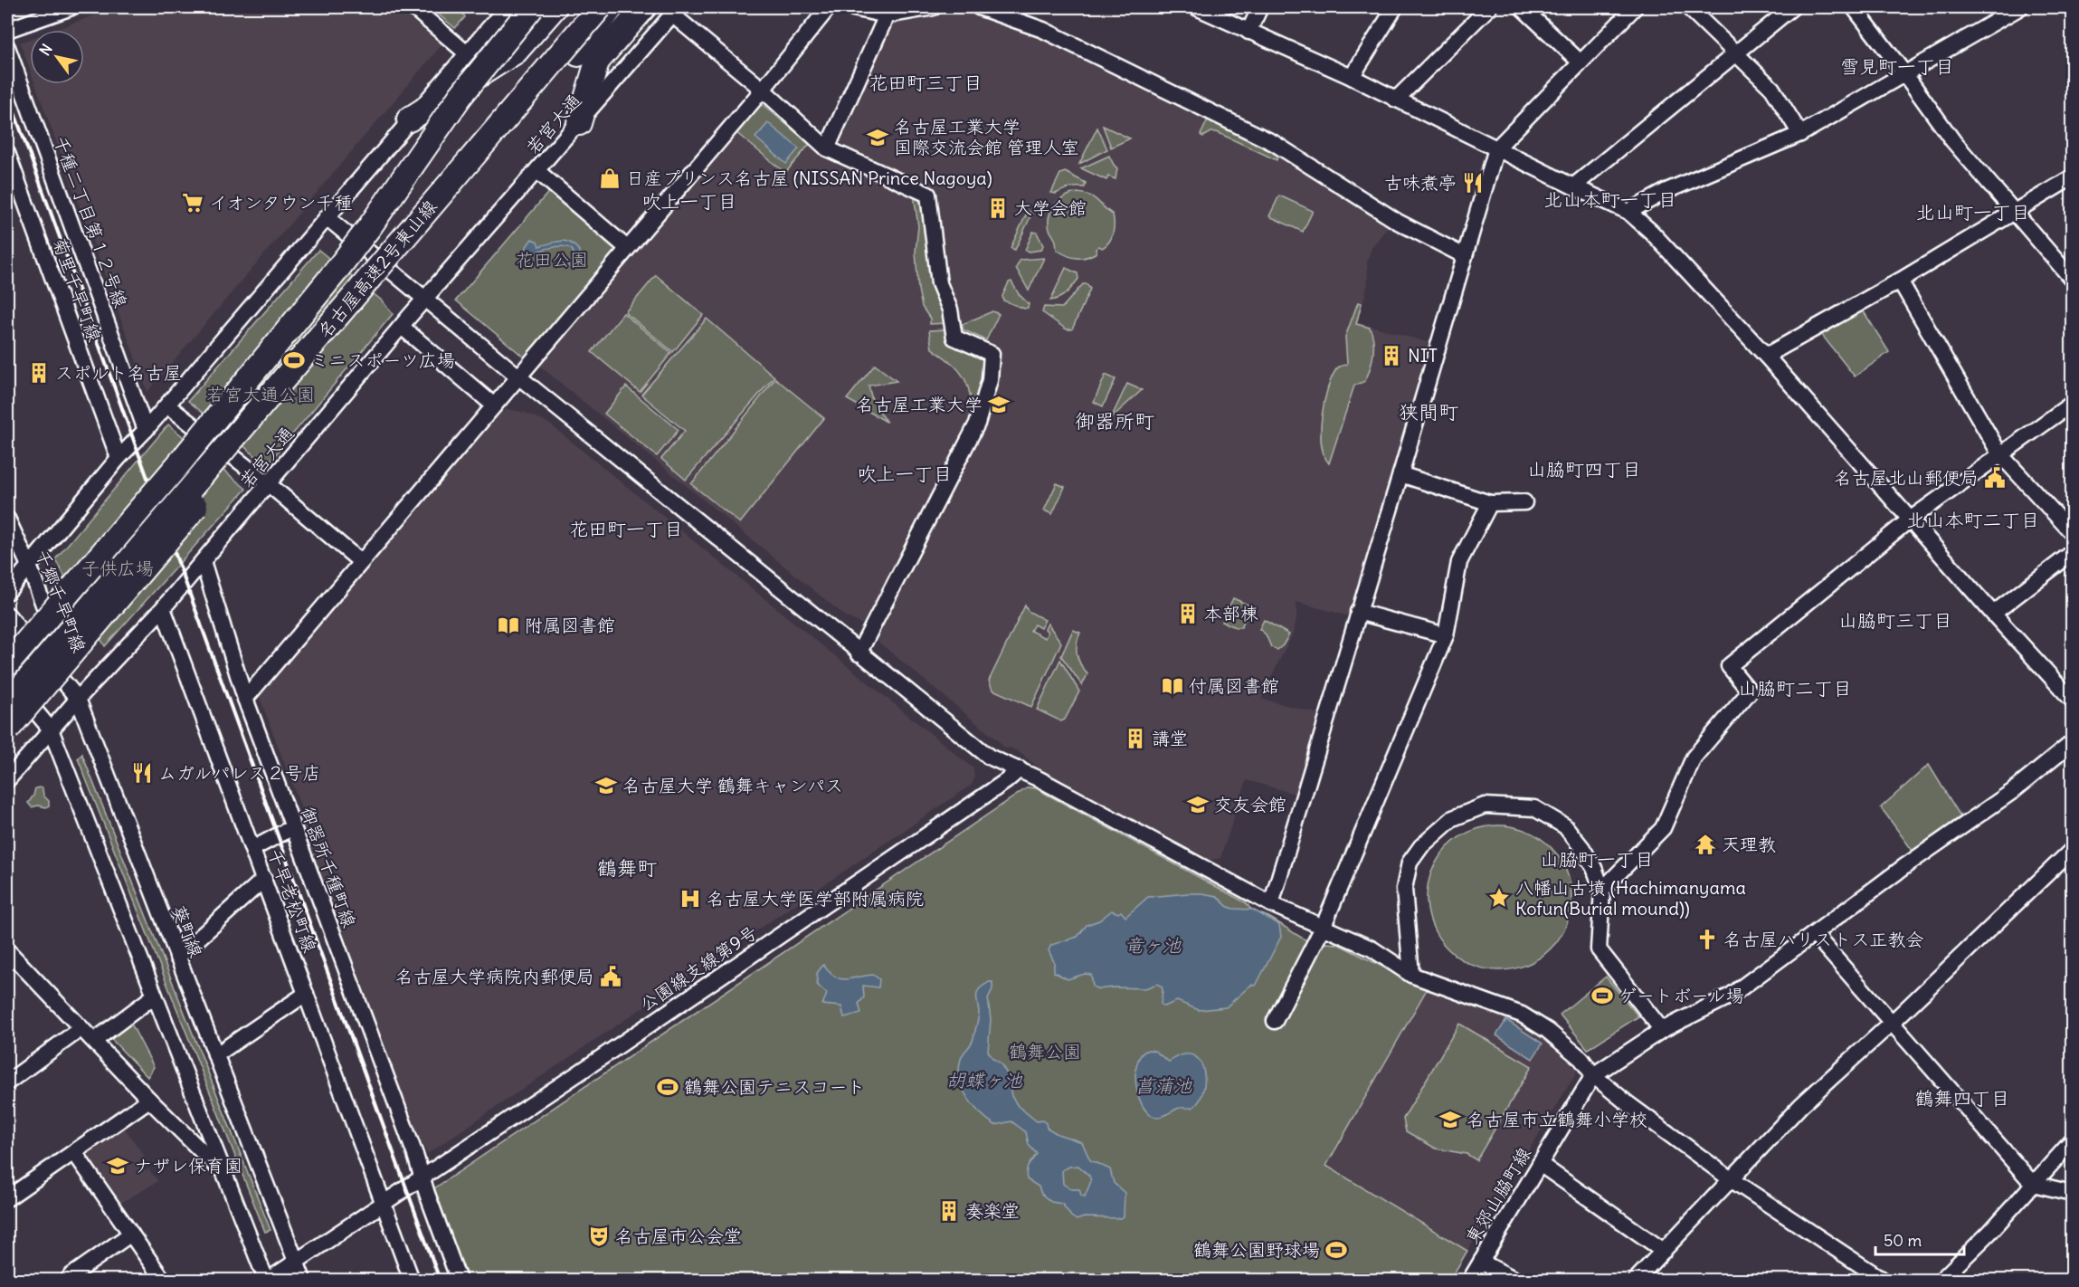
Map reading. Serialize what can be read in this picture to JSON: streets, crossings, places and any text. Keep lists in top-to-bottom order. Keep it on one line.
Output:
{"streets":{"highway":["名古屋高速2号東山線"],"street":["若宮大通","千種二丁目第１２号線","菊里千早町線","千郷千早町線","御器所千種町線","千早老松町線","葵町線","公園線支線第9号","東郊山脇町線"]},"crossings":[["若宮大通","千郷千早町線"],["若宮大通","御器所千種町線"],["若宮大通","千早老松町線"],["若宮大通","葵町線"],["千郷千早町線","葵町線"],["御器所千種町線","公園線支線第9号"],["千早老松町線","公園線支線第9号"],["葵町線","公園線支線第9号"]],"districts":["雪見町一丁目","花田町三丁目","北山本町一丁目","吹上一丁目","北山町一丁目","狭間町","御器所町","山脇町四丁目","吹上一丁目","北山本町二丁目","花田町一丁目","山脇町三丁目","山脇町二丁目","山脇町一丁目","鶴舞町","鶴舞四丁目"],"water":["竜ヶ池","胡蝶ヶ池","菖蒲池"],"parks":["花田公園","若宮大通公園","子供広場","鶴舞公園"],"places":{"school or university":["名古屋工業大学 国際交流会館 管理人室","名古屋工業大学","名古屋大学 鶴舞キャンパス","交友会館","名古屋市立鶴舞小学校","ナザレ保育園"],"shop":["日産プリンス名古屋 (NISSAN Prince Nagoya)"],"restaurant":["古味煮亭","ムガルパレス２号店"],"supermarket":["イオンタウン千種"],"building":["大学会館","NIT","スポルト名古屋","本部棟","講堂","奏楽堂"],"sports":["ミニスポーツ広場","ゲートボール場","鶴舞公園テニスコート","鶴舞公園野球場"],"public building":["名古屋北山郵便局","名古屋大学病院内郵便局"],"library":["附属図書館","付属図書館"],"temple":["天理教"],"place":["八幡山古墳 (Hachimanyama Kofun(Burial mound))"],"hospital":["名古屋大学医学部附属病院"],"church":["名古屋ハリストス正教会"],"theatre":["名古屋市公会堂"]},"scale_bar":"50 m","north":"top left"}
